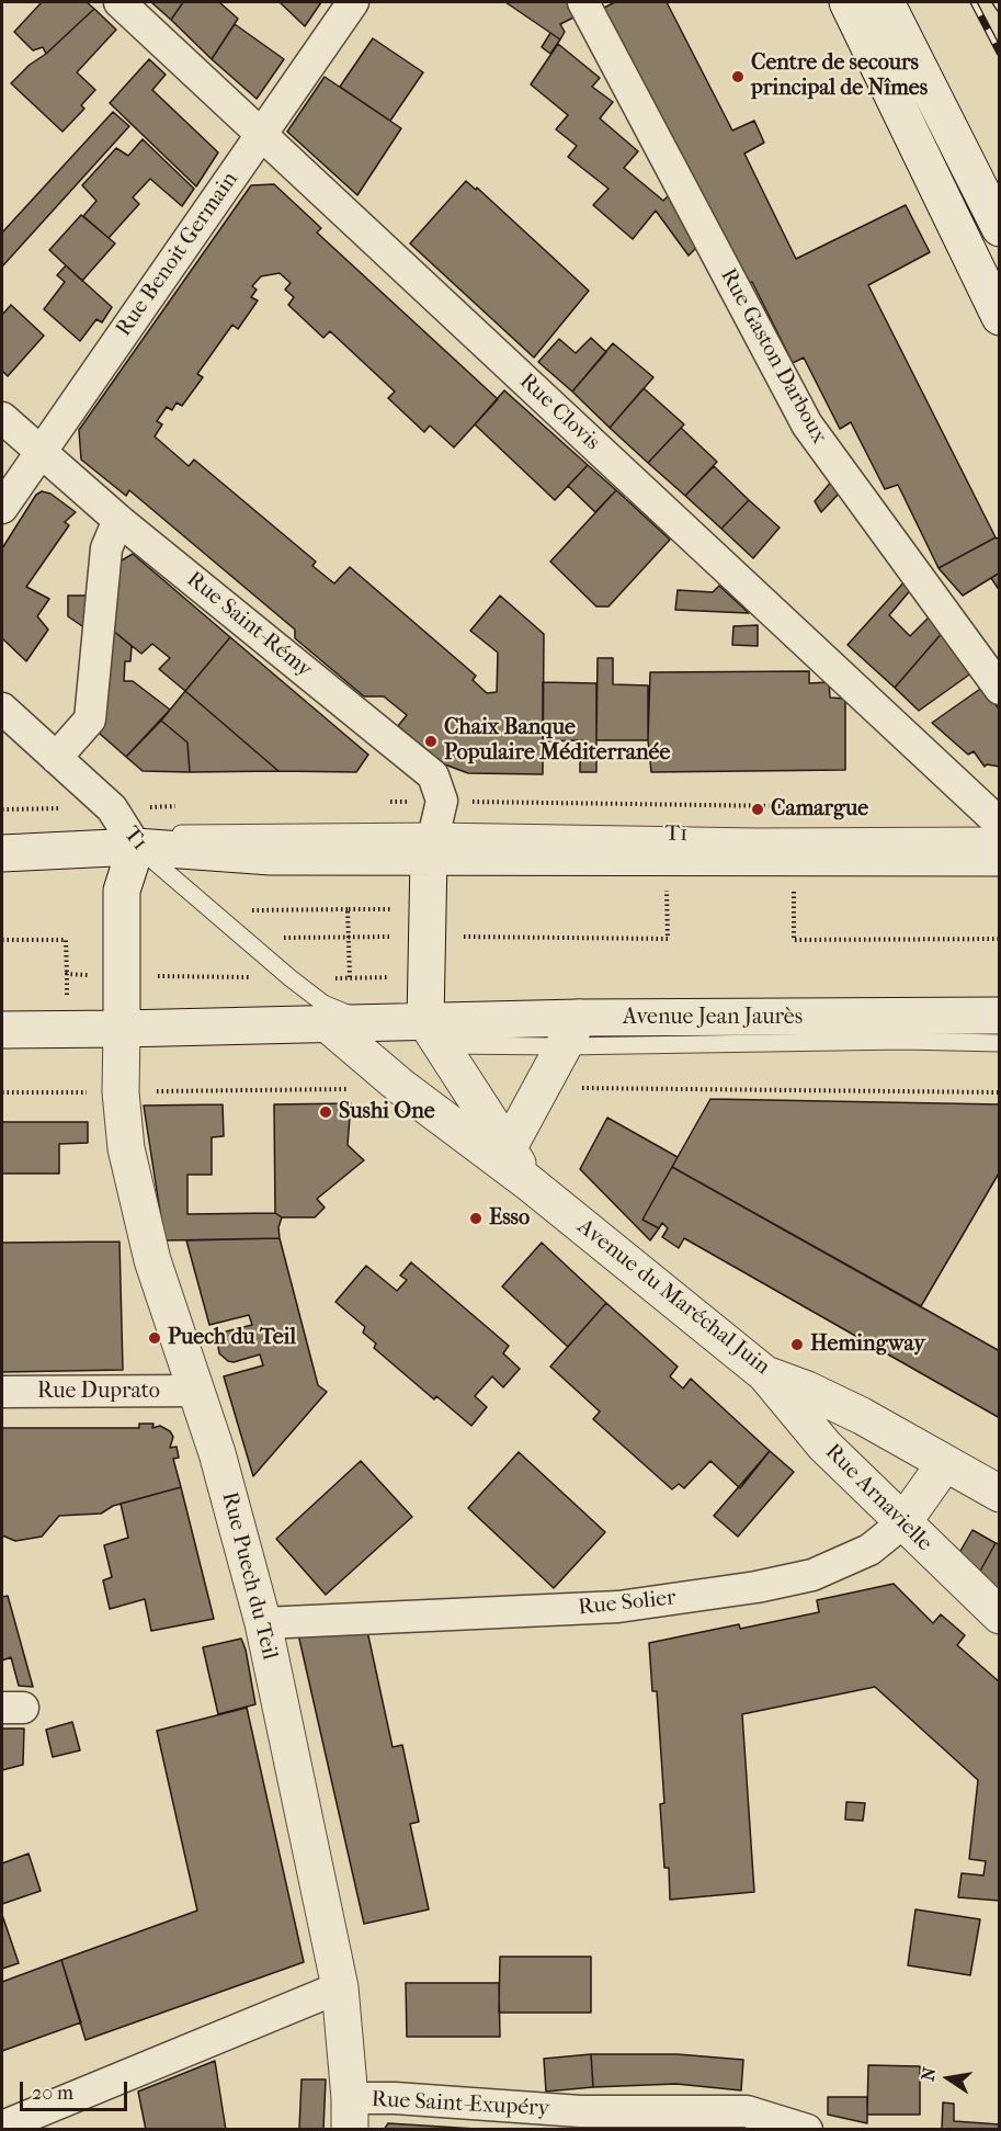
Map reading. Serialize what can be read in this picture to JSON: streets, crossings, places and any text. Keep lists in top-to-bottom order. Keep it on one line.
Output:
{"streets":{"main road":["Avenue Jean Jaurès","Avenue du Maréchal Juin","Rue Arnavielle","Rue Puech du Teil","Rue Solier"],"street":["Rue Benoit Germain","Rue Gaston Darboux","Rue Clovis","Rue Saint-Rémy","T1","Rue Duprato","Rue Saint-Exupéry"]},"crossings":[["Rue Benoit Germain","Rue Clovis"],["Rue Benoit Germain","Rue Saint-Rémy"],["Rue Saint-Rémy","T1"],["T1","Avenue Jean Jaurès"],["Avenue Jean Jaurès","Avenue du Maréchal Juin"],["Avenue Jean Jaurès","Rue Puech du Teil"],["Avenue du Maréchal Juin","Rue Arnavielle"],["Avenue du Maréchal Juin","Rue Solier"],["Rue Duprato","Rue Puech du Teil"],["Rue Arnavielle","Rue Solier"],["Rue Puech du Teil","Rue Solier"],["Rue Puech du Teil","Rue Saint-Exupéry"]],"places":["Centre de secours principal de Nîmes","Chaix Banque Populaire Méditerranée","Camargue","Sushi One","Esso","Puech du Teil","Hemingway"],"scale_bar":"20 m","north":"left"}
